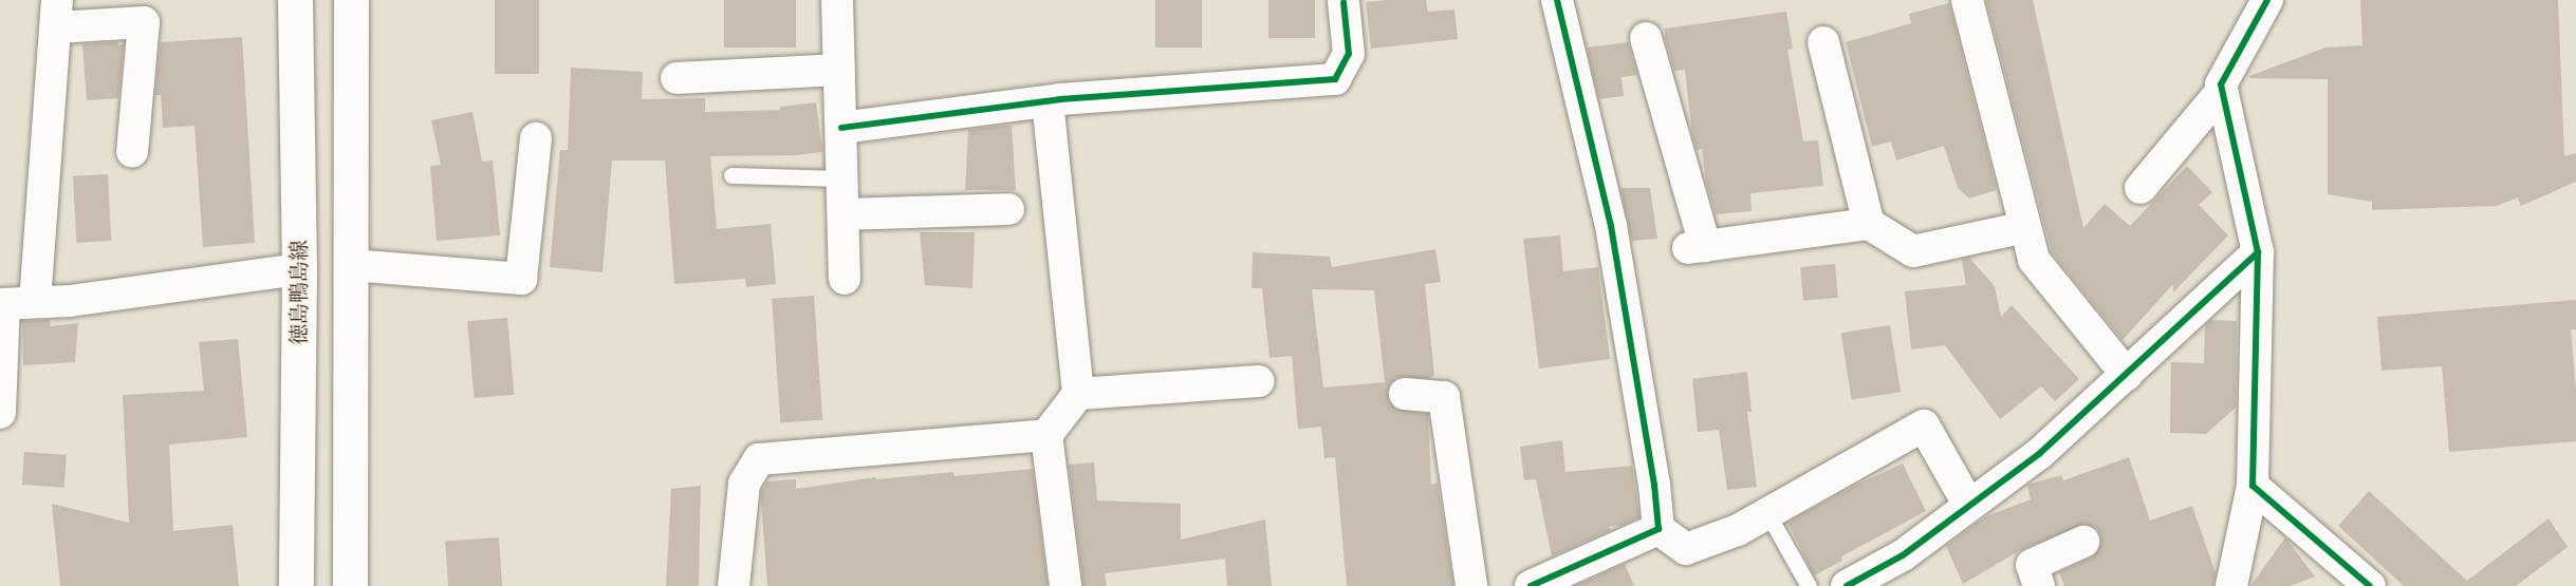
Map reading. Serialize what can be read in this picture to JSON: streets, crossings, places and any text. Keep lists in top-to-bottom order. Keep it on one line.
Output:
{"streets":{"main road":["徳島鴨島線"]}}
